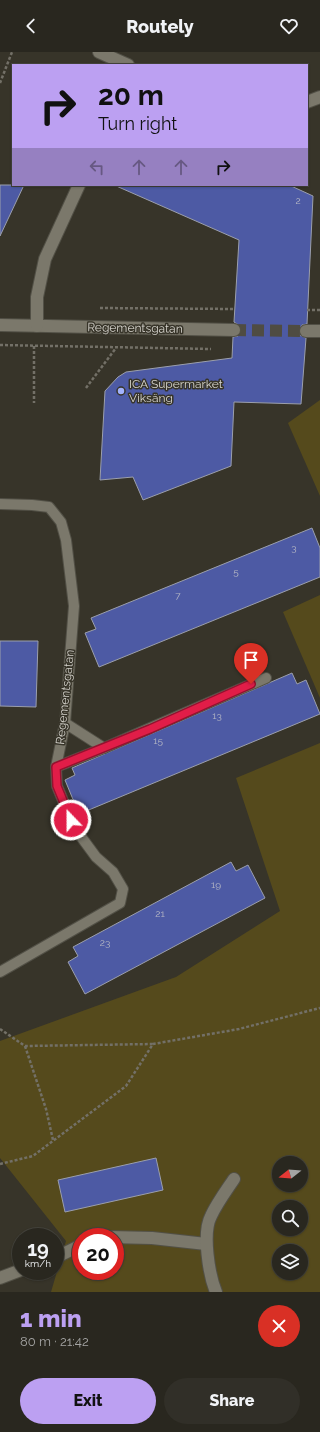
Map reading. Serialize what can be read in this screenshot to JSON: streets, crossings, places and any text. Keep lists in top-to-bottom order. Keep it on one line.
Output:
{"streets":{"street":["Regementsgatan"]},"places":["ICA Supermarket Viksäng"],"house_numbers":["2","3","5","7","13","15","19","21","23"],"north":"left","page":{"header":"Routely","turn":["20 m","Turn right"],"speed":"19 km/h","limit":"20","heading":["1 min","80 m · 21:42"],"buttons":["Exit","Share"]}}
